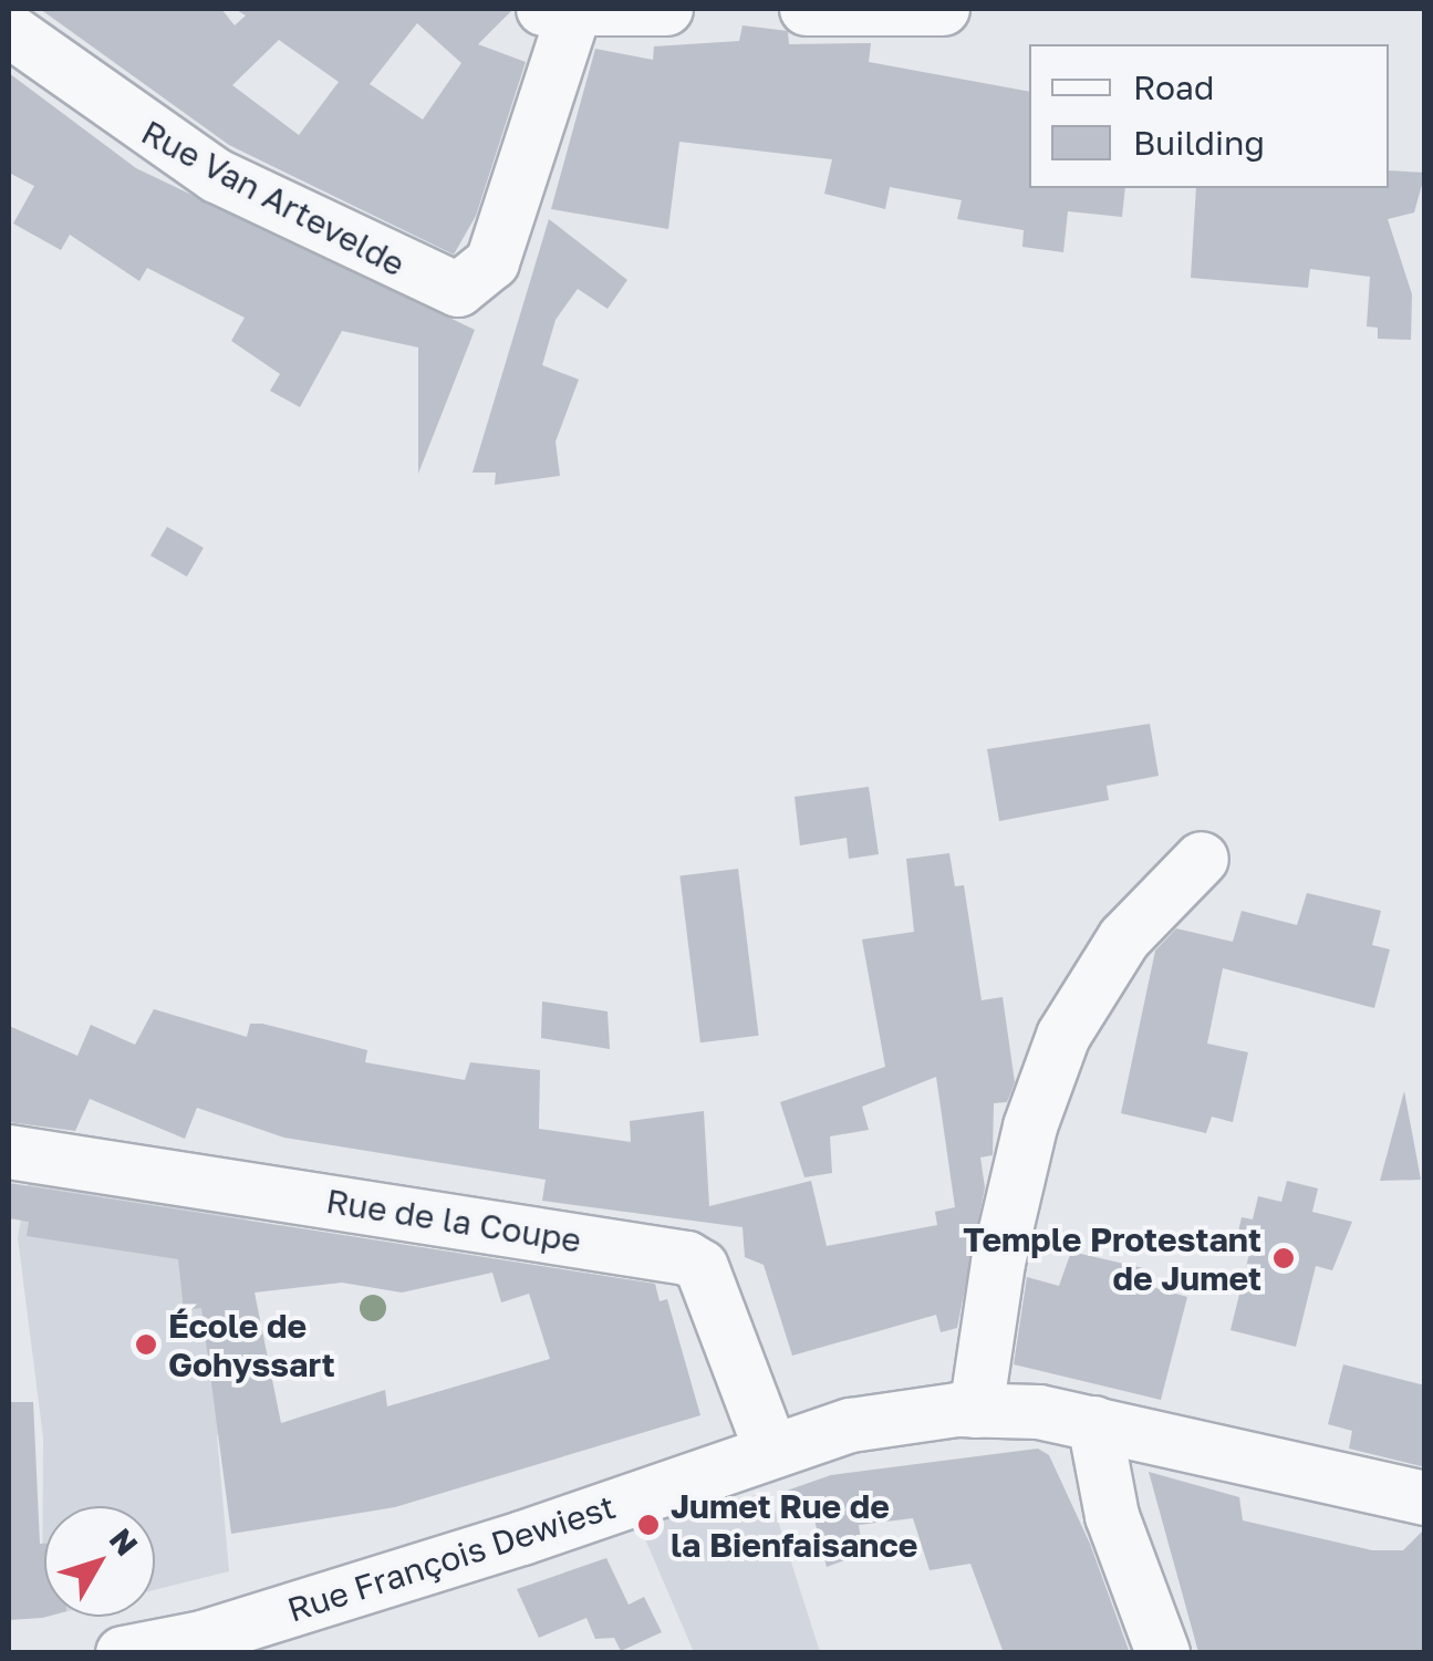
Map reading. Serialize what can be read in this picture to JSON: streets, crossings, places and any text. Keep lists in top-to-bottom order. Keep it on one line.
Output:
{"streets":{"street":["Rue Van Artevelde","Rue de la Coupe","Rue François Dewiest"]},"crossings":[["Rue de la Coupe","Rue François Dewiest"]],"places":["Temple Protestant de Jumet","École de Gohyssart","Jumet Rue de la Bienfaisance"],"legend":["Road","Building"],"north":"top right"}
